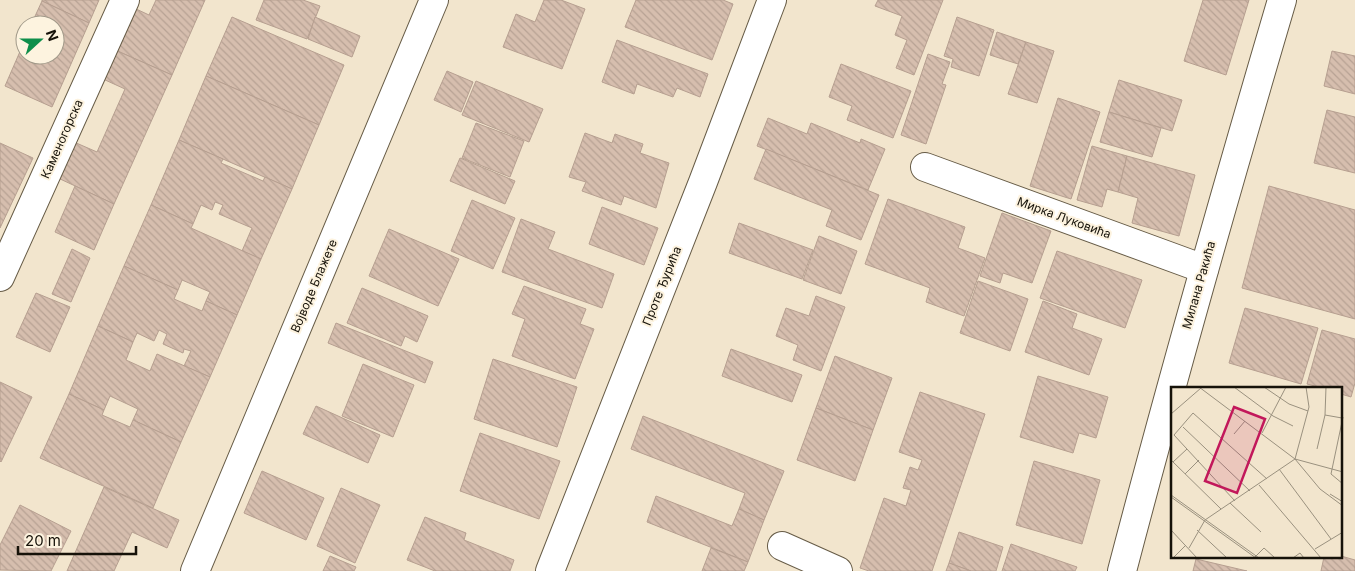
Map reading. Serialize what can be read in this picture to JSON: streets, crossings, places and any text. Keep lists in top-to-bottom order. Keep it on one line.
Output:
{"streets":{"street":["Каменогорска","Мирка Луковића","Милана Ракића","Војводе Блажете","Проте Ђурића"]},"crossings":[["Мирка Луковића","Милана Ракића"]],"scale_bar":"20 m","north":"right"}
